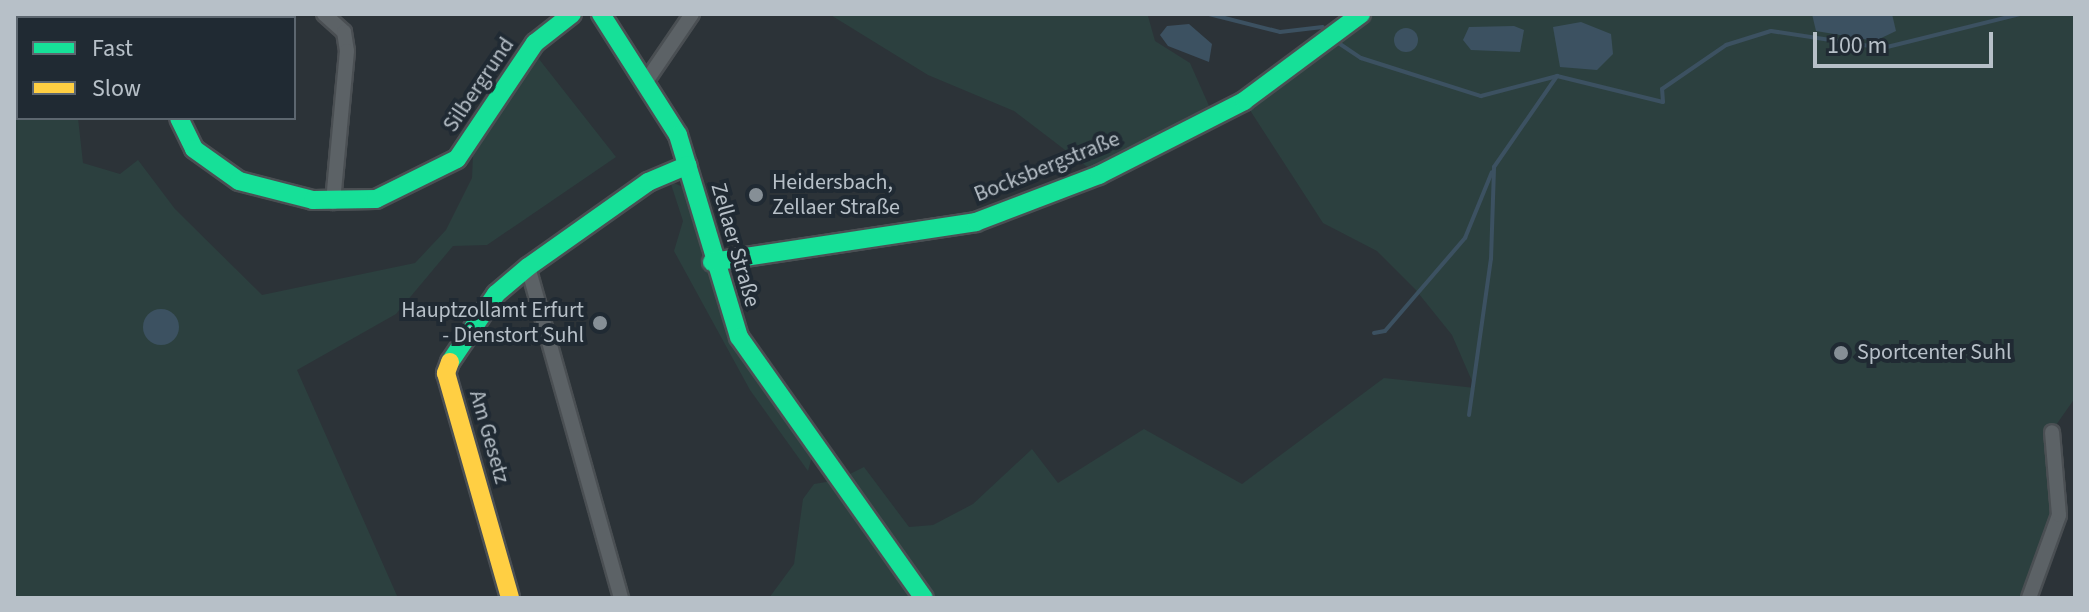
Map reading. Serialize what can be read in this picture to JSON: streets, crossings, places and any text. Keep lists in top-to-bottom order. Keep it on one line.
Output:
{"streets":{"street":["Silbergrund","Bocksbergstraße","Zellaer Straße","Am Gesetz"]},"crossings":[["Bocksbergstraße","Zellaer Straße"],["Zellaer Straße","Am Gesetz"]],"places":["Heidersbach, Zellaer Straße","Hauptzollamt Erfurt - Dienstort Suhl","Sportcenter Suhl"],"legend":["Fast","Slow"],"scale_bar":"100 m"}
